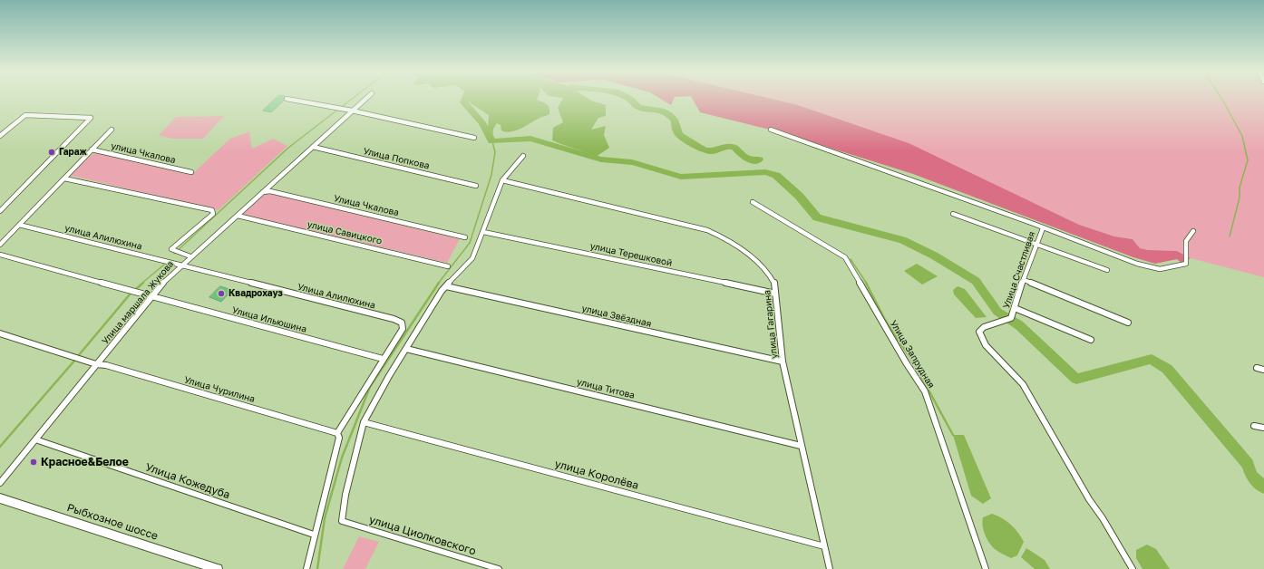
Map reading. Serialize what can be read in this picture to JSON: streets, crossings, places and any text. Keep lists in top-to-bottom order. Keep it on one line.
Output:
{"streets":{"street":["улица Чкалова","Улица Попкова","Улица Чкалова","улица Савицкого","улица Алилюхина","улица Терешковой","Улица Счастливая","Улица Алилюхина","Улица маршала Жукова","улица Звёздная","Улица Ильюшина","улица Гагарина","Улица Запрудная","улица Титова","Улица Чурилина","улица Королёва","Улица Кожедуба","Рыбхозное шоссе","улица Циолковского"]},"crossings":[["Улица Попкова","Улица маршала Жукова"],["Улица Чкалова","Улица маршала Жукова"],["улица Савицкого","Улица маршала Жукова"],["улица Алилюхина","Улица Алилюхина"],["улица Алилюхина","Улица маршала Жукова"],["улица Терешковой","улица Гагарина"],["Улица Алилюхина","Улица маршала Жукова"],["Улица Алилюхина","Улица Ильюшина"],["Улица маршала Жукова","Улица Ильюшина"],["Улица маршала Жукова","Улица Чурилина"],["Улица маршала Жукова","Улица Кожедуба"],["улица Звёздная","улица Гагарина"],["улица Гагарина","улица Титова"],["улица Гагарина","улица Королёва"],["улица Королёва","улица Циолковского"]],"places":["Гараж","Квадрохауз","Красное&Белое"]}
